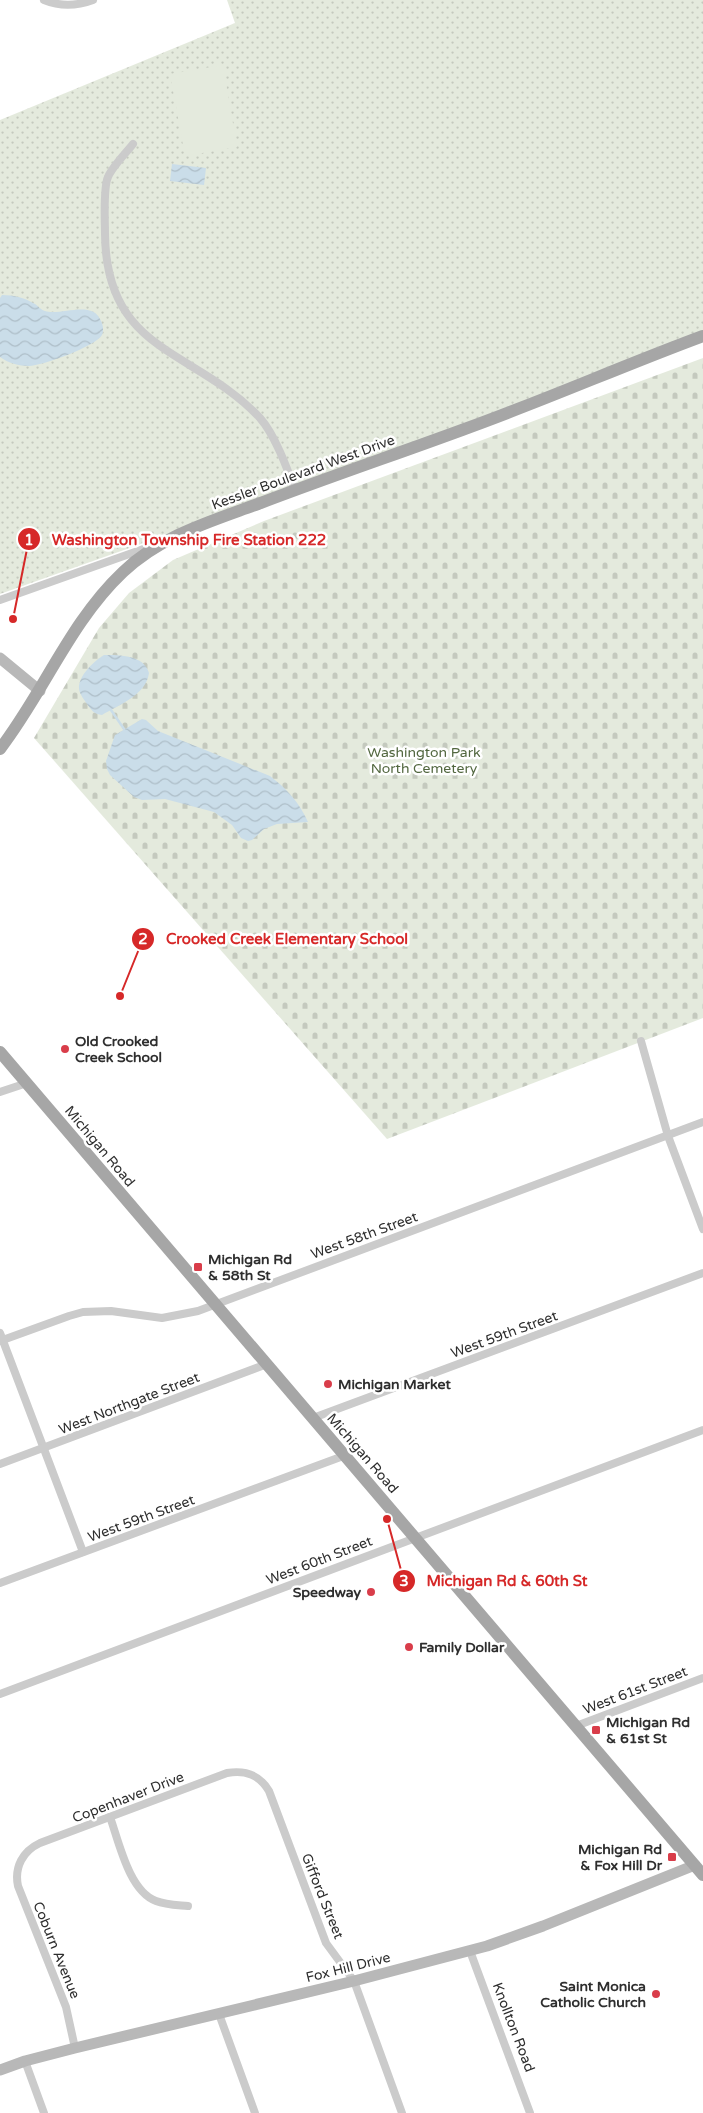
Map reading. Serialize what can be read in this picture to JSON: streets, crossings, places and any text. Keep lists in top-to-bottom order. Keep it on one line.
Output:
{"streets":{"main road":["Kessler Boulevard West Drive","Michigan Road"],"street":["West 58th Street","West 59th Street","West Northgate Street","West 60th Street","West 61st Street","Copenhaver Drive","Gifford Street","Coburn Avenue","Fox Hill Drive","Knollton Road"]},"crossings":[["Michigan Road","West 58th Street"],["Michigan Road","West 59th Street"],["Michigan Road","West Northgate Street"],["Michigan Road","West 60th Street"],["Michigan Road","West 61st Street"],["Michigan Road","Fox Hill Drive"],["Copenhaver Drive","Gifford Street"],["Copenhaver Drive","Coburn Avenue"],["Gifford Street","Fox Hill Drive"],["Coburn Avenue","Fox Hill Drive"],["Fox Hill Drive","Knollton Road"]],"parks":["Washington Park North Cemetery"],"places":{"other":["Washington Township Fire Station 222","Crooked Creek Elementary School","Old Crooked Creek School","Michigan Market","Michigan Rd & 60th St","Speedway","Family Dollar","Saint Monica Catholic Church"],"transit":["Michigan Rd & 58th St","Michigan Rd & 61st St","Michigan Rd & Fox Hill Dr"]}}
